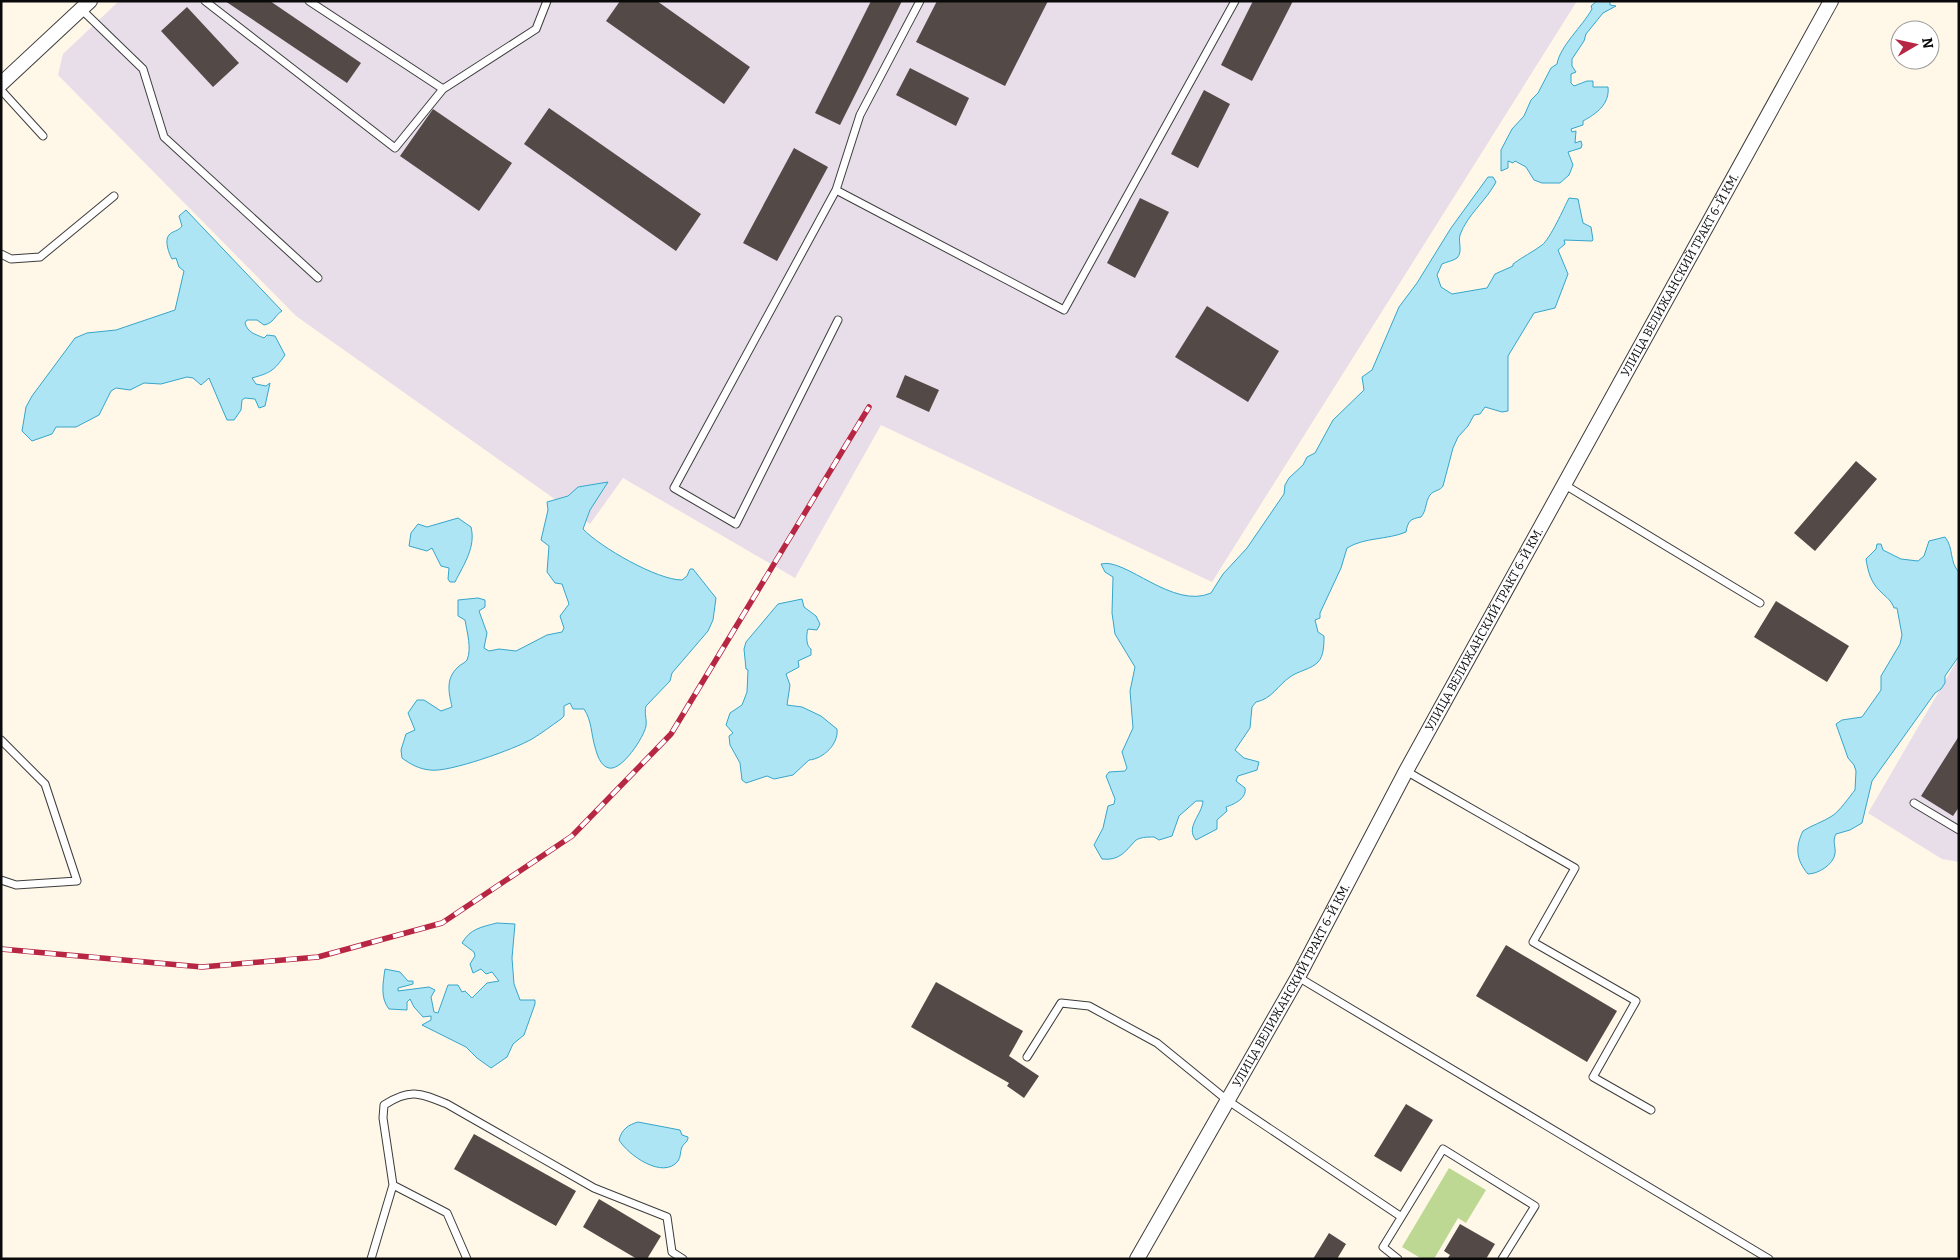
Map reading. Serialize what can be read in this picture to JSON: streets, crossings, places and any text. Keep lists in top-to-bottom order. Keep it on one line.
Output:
{"streets":{"street":["УЛИЦА ВЕЛИЖАНСКИЙ ТРАКТ 6-Й КМ."]},"north":"right"}
